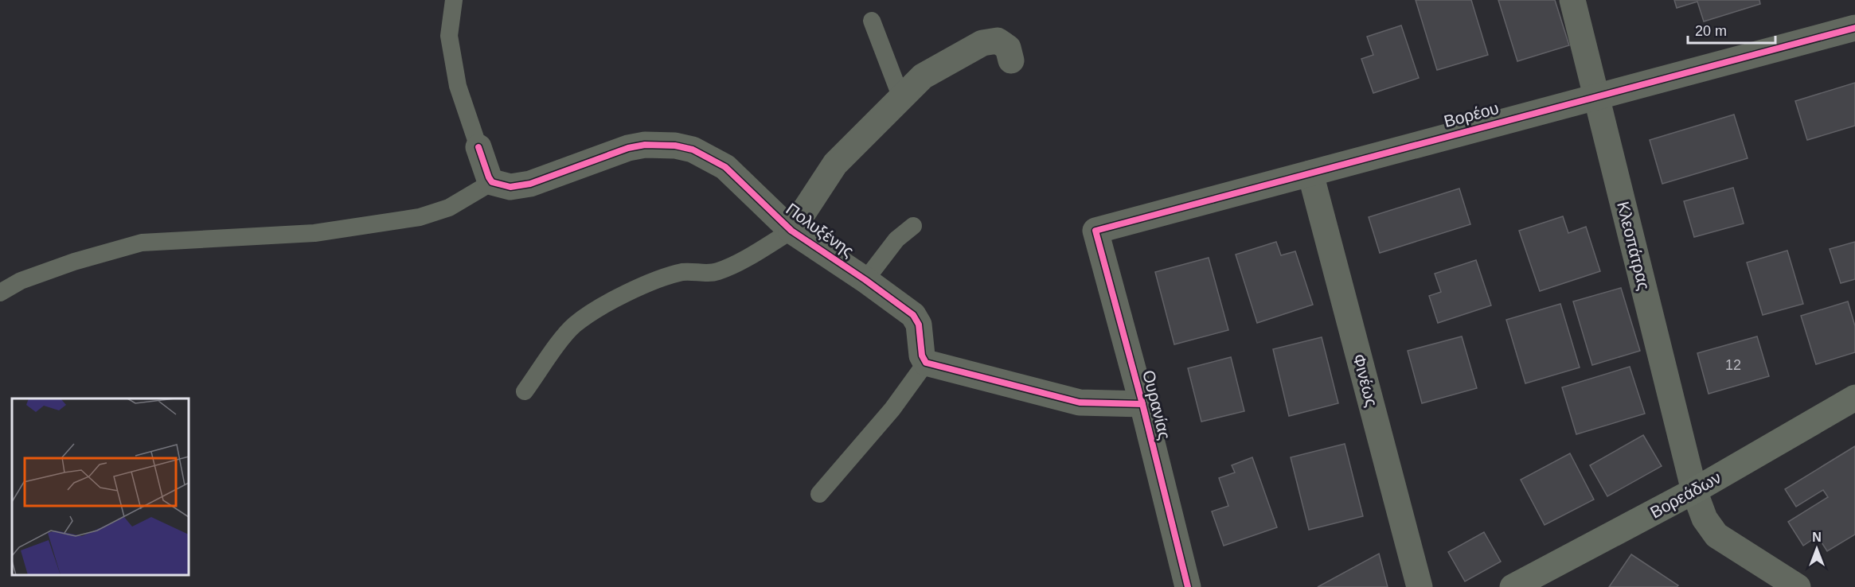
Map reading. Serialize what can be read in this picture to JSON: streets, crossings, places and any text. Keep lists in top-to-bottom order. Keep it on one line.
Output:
{"streets":{"street":["Βορέου","Πολυξένης","Κλεοπάτρας","Φινέως","Ουρανίας","Βορεάδων"]},"crossings":[["Βορέου","Κλεοπάτρας"],["Βορέου","Φινέως"],["Βορέου","Ουρανίας"],["Κλεοπάτρας","Βορεάδων"]],"house_numbers":["12"],"scale_bar":"20 m","north":"top"}
